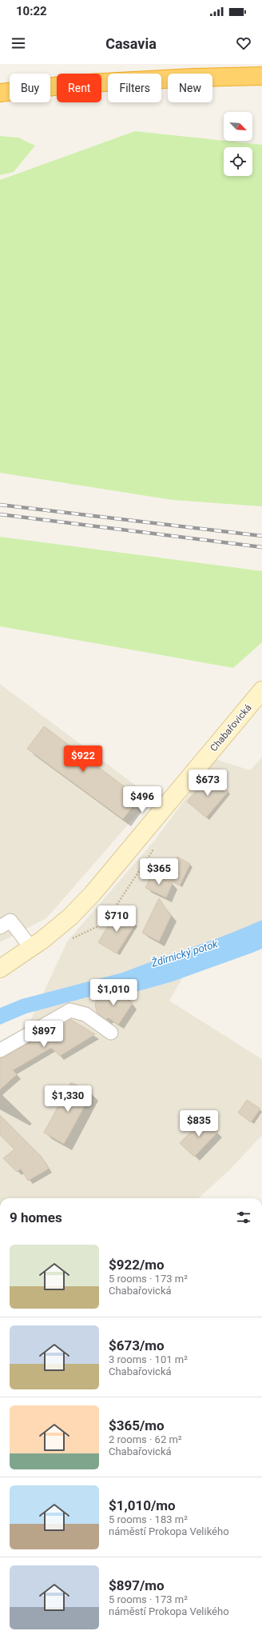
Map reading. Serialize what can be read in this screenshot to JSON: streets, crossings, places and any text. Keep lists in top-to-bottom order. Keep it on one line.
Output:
{"streets":{"main road":["Chabařovická"]},"water":["Ždírnický potok"],"north":"bottom right","page":{"status":"10:22","header":"Casavia","chip":["Buy","Rent","Filters","New"],"price":["$922","$673","$496","$365","$710","$1,010","$897","$1,330","$835"],"heading":"9 homes","list":[{"name":"$922/mo","note":"5 rooms · 173 m² · Chabařovická"},{"name":"$673/mo","note":"3 rooms · 101 m² · Chabařovická"},{"name":"$365/mo","note":"2 rooms · 62 m² · Chabařovická"},{"name":"$1,010/mo","note":"5 rooms · 183 m² · náměstí Prokopa Velikého"},{"name":"$897/mo","note":"5 rooms · 173 m² · náměstí Prokopa Velikého"}]}}
